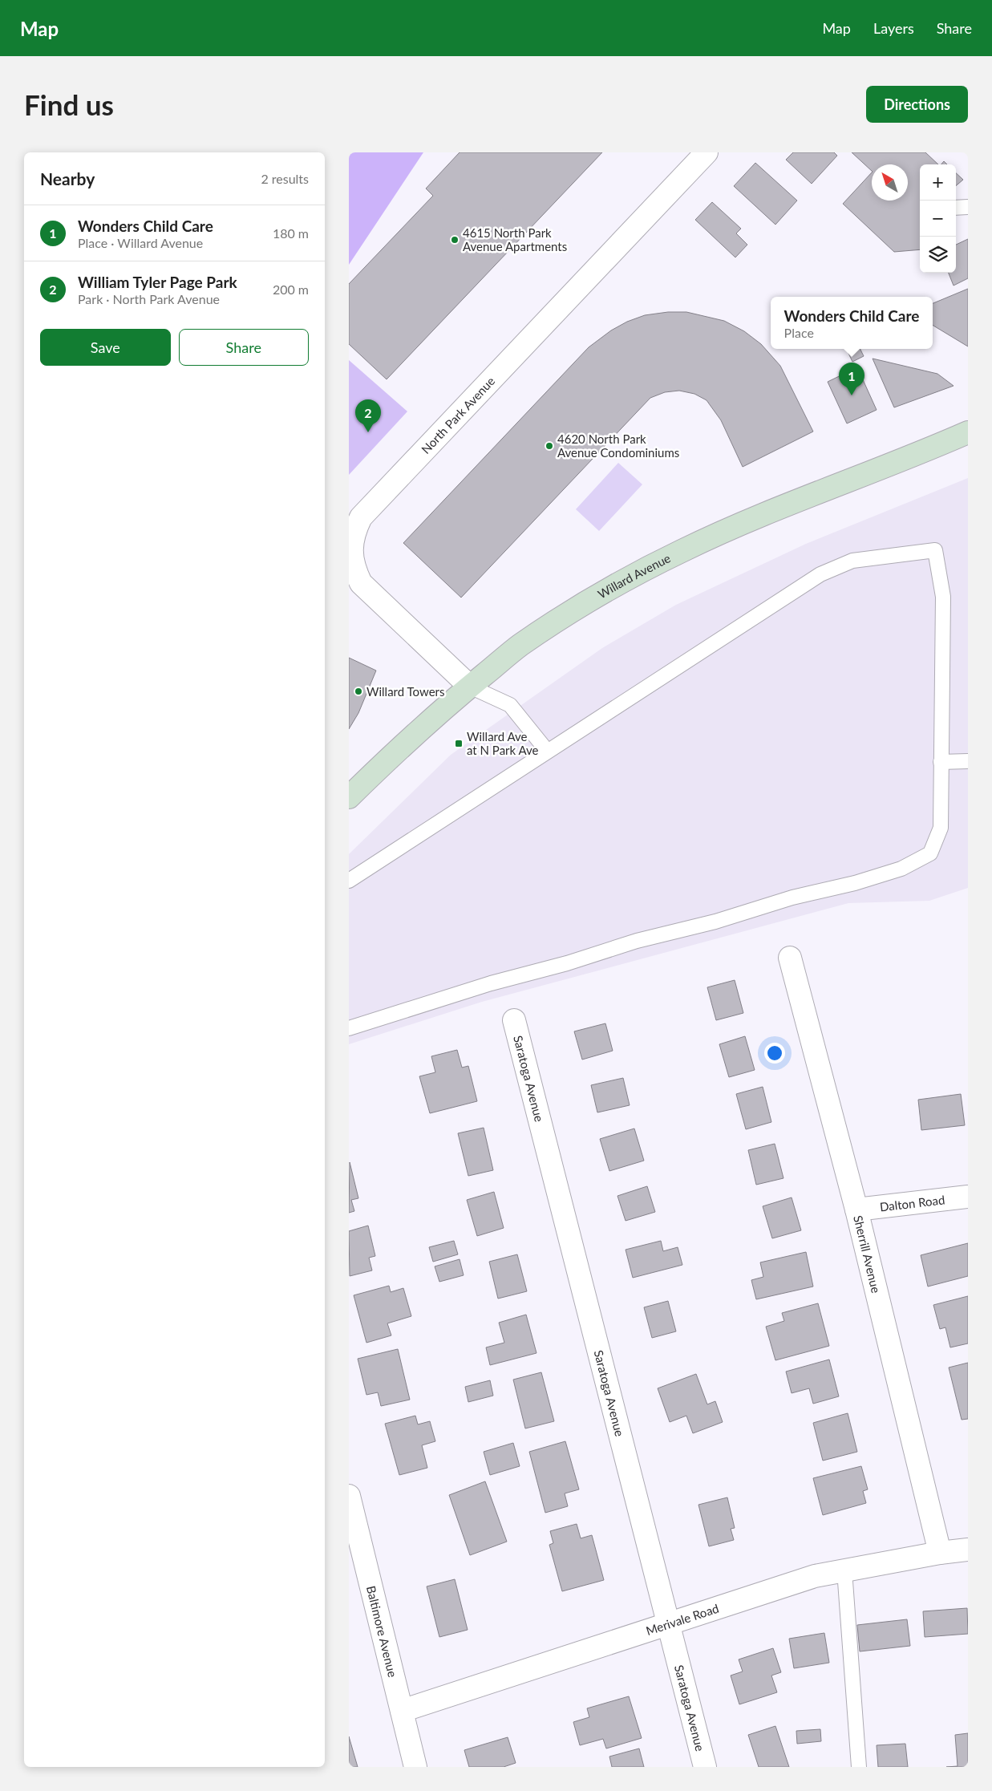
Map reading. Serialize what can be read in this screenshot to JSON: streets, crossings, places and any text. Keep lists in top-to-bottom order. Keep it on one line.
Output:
{"streets":{"street":["North Park Avenue","Willard Avenue","Saratoga Avenue","Dalton Road","Sherrill Avenue","Merivale Road","Baltimore Avenue"]},"crossings":[["North Park Avenue","Willard Avenue"],["Saratoga Avenue","Merivale Road"],["Dalton Road","Sherrill Avenue"],["Sherrill Avenue","Merivale Road"],["Merivale Road","Baltimore Avenue"]],"places":{"other":["4615 North Park Avenue Apartments","4620 North Park Avenue Condominiums","Willard Towers"],"transit":["Willard Ave at N Park Ave"]},"north":"top left","page":{"header":"Map","nav":["Map","Layers","Share"],"buttons":["Directions",["Save","Share"]],"title":"Find us","heading":["Nearby","2 results"],"map_buttons":["+","−"],"list":[{"mark":"1","name":"Wonders Child Care","note":"Place · Willard Avenue","value":"180 m"},{"mark":"2","name":"William Tyler Page Park","note":"Park · North Park Avenue","value":"200 m"}],"popup":["Wonders Child Care","Place"],"pins":["1","2"]}}
